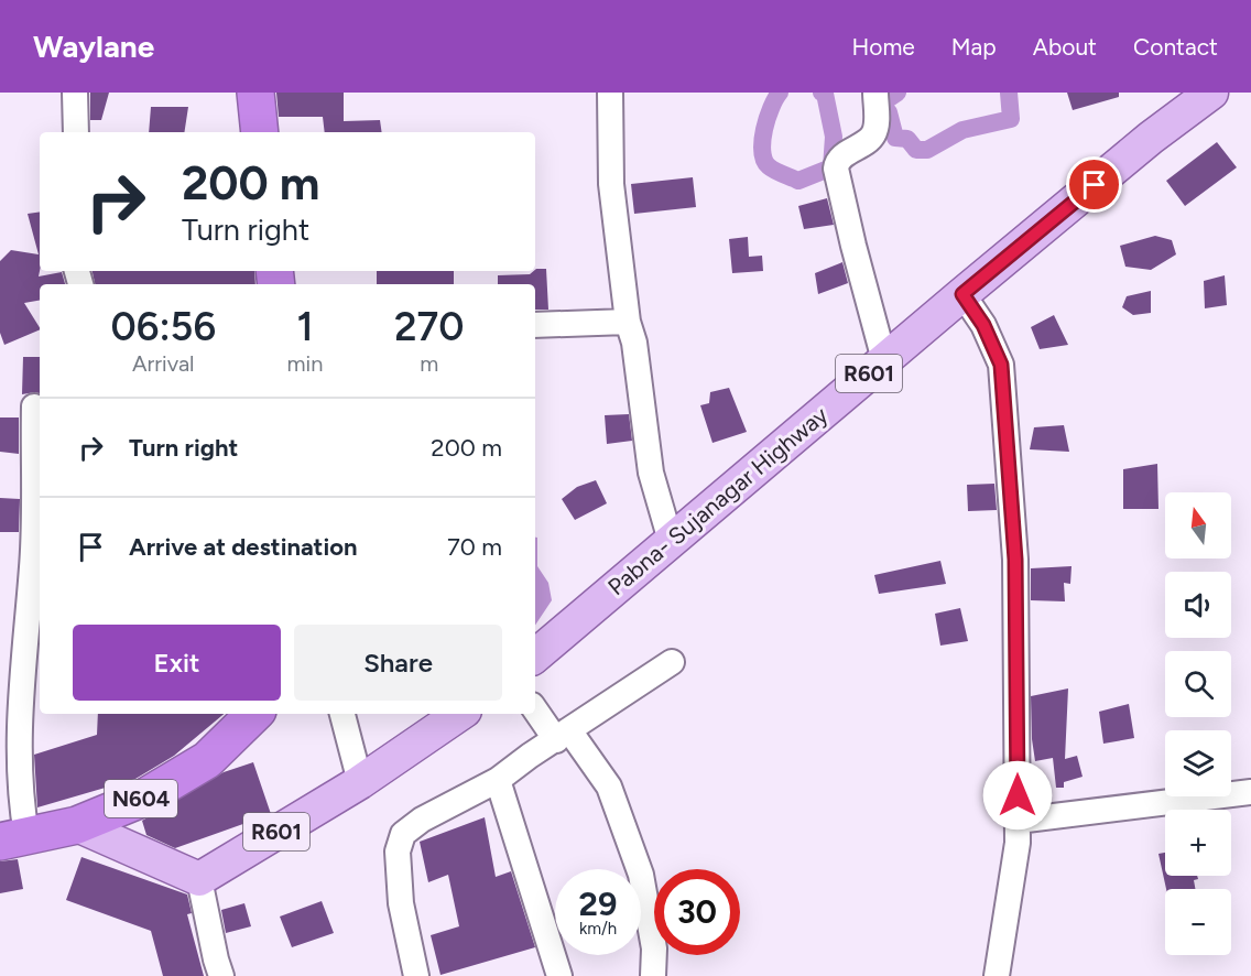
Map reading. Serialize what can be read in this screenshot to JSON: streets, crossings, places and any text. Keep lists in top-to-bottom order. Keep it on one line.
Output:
{"streets":{"highway":["N604"],"main road":["R601","Pabna- Sujanagar Highway"]},"north":"top","page":{"header":"Waylane","nav":["Home","Map","About","Contact"],"turn":["200 m","Turn right"],"eta":["06:56","Arrival","1","min","270","m"],"list":[{"name":"Turn right","value":"200 m"},{"name":"Arrive at destination","value":"70 m"}],"map_buttons":["+","−"],"buttons":["Exit","Share"],"speed":"29 km/h","limit":"30"}}
